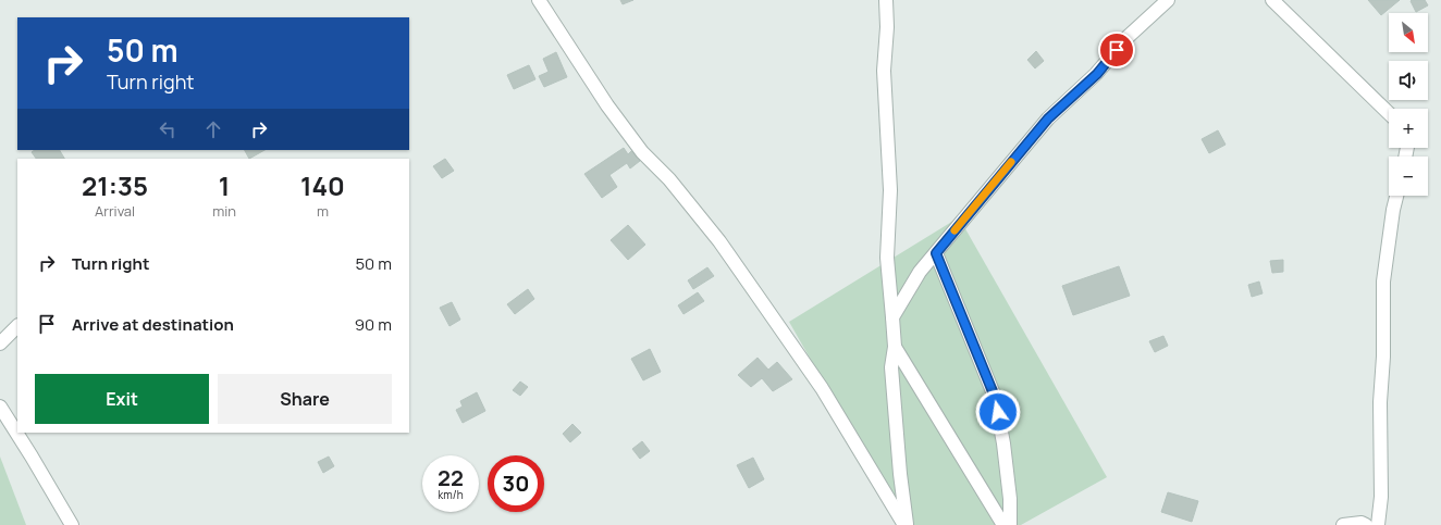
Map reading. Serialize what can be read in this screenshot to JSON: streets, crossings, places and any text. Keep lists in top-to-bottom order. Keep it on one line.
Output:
{"north":"bottom right","page":{"map_buttons":["+","−"],"turn":["50 m","Turn right"],"eta":["21:35","Arrival","1","min","140","m"],"list":[{"name":"Turn right","value":"50 m"},{"name":"Arrive at destination","value":"90 m"}],"buttons":["Exit","Share"],"speed":"22 km/h","limit":"30"}}
